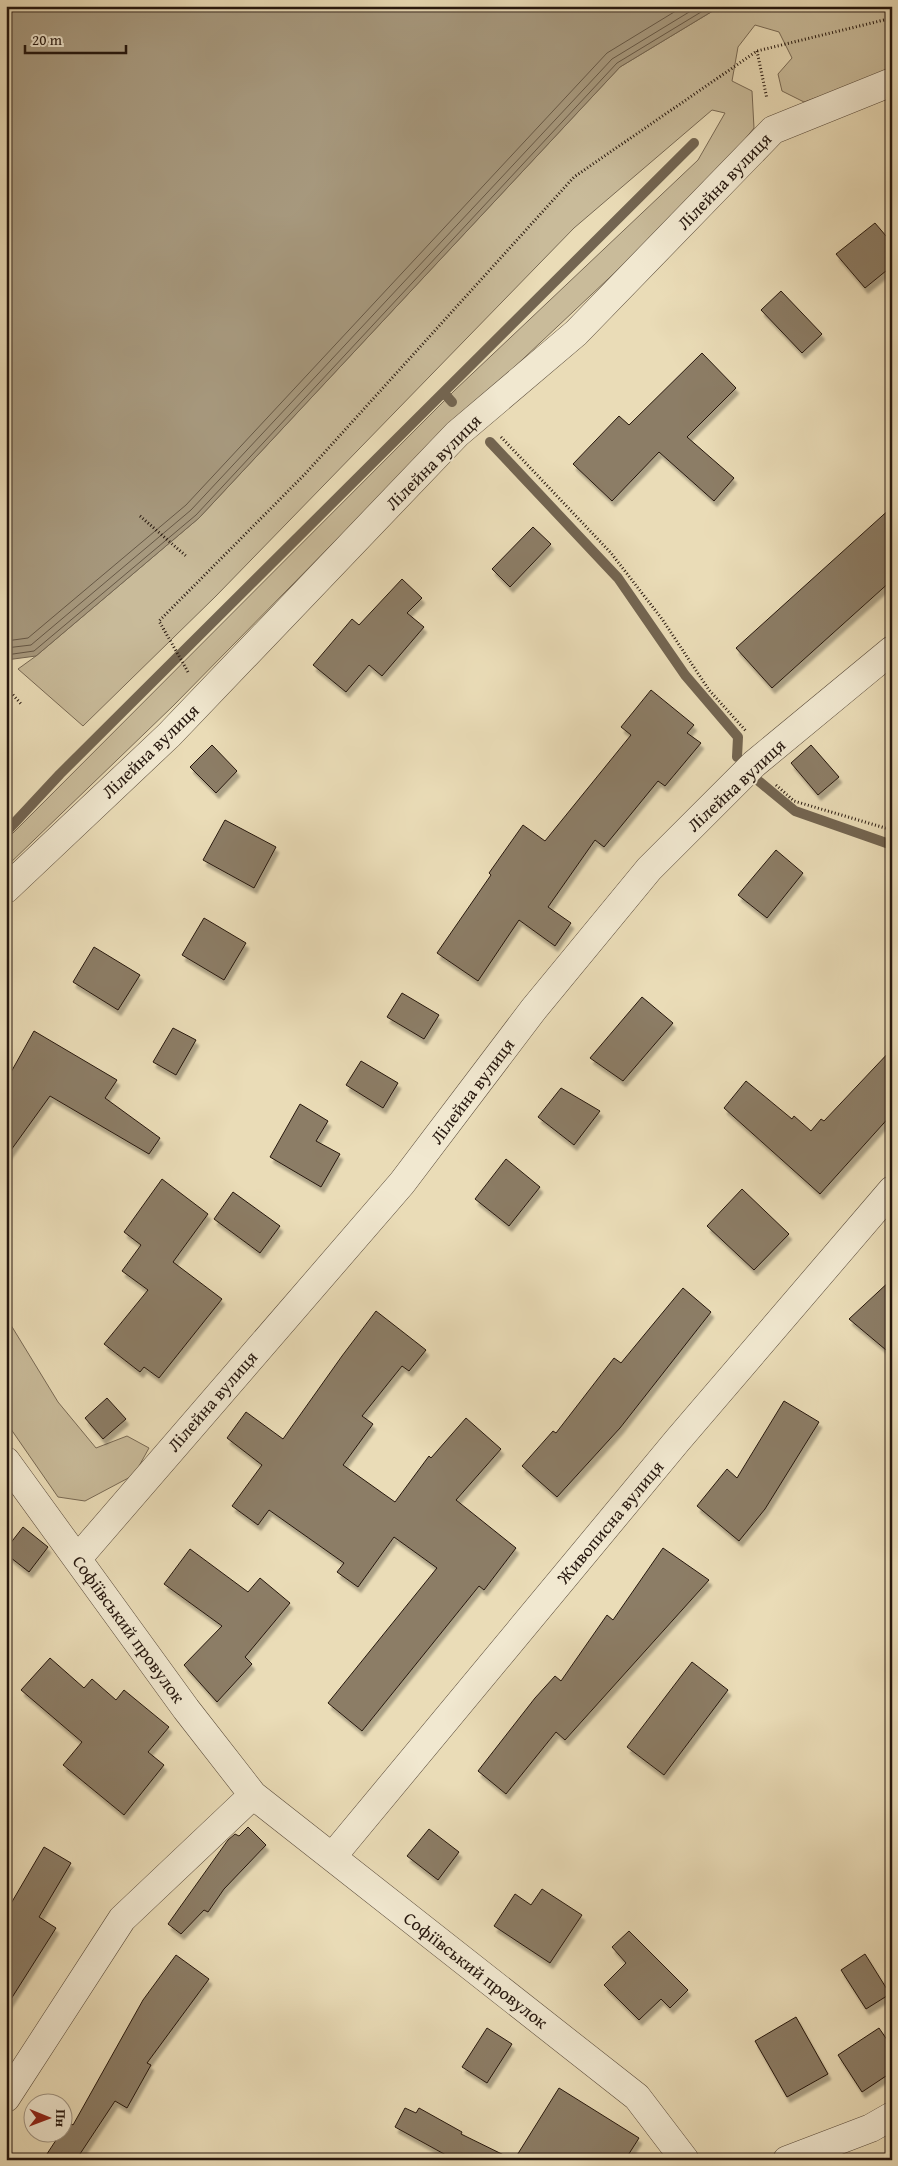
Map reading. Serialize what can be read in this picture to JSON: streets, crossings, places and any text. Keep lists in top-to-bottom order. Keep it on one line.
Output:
{"streets":{"street":["Лілейна вулиця","Живописна вулиця","Софіївський провулок"]},"crossings":[["Лілейна вулиця","Софіївський провулок"],["Живописна вулиця","Софіївський провулок"]],"scale_bar":"20 m","north":"right"}
